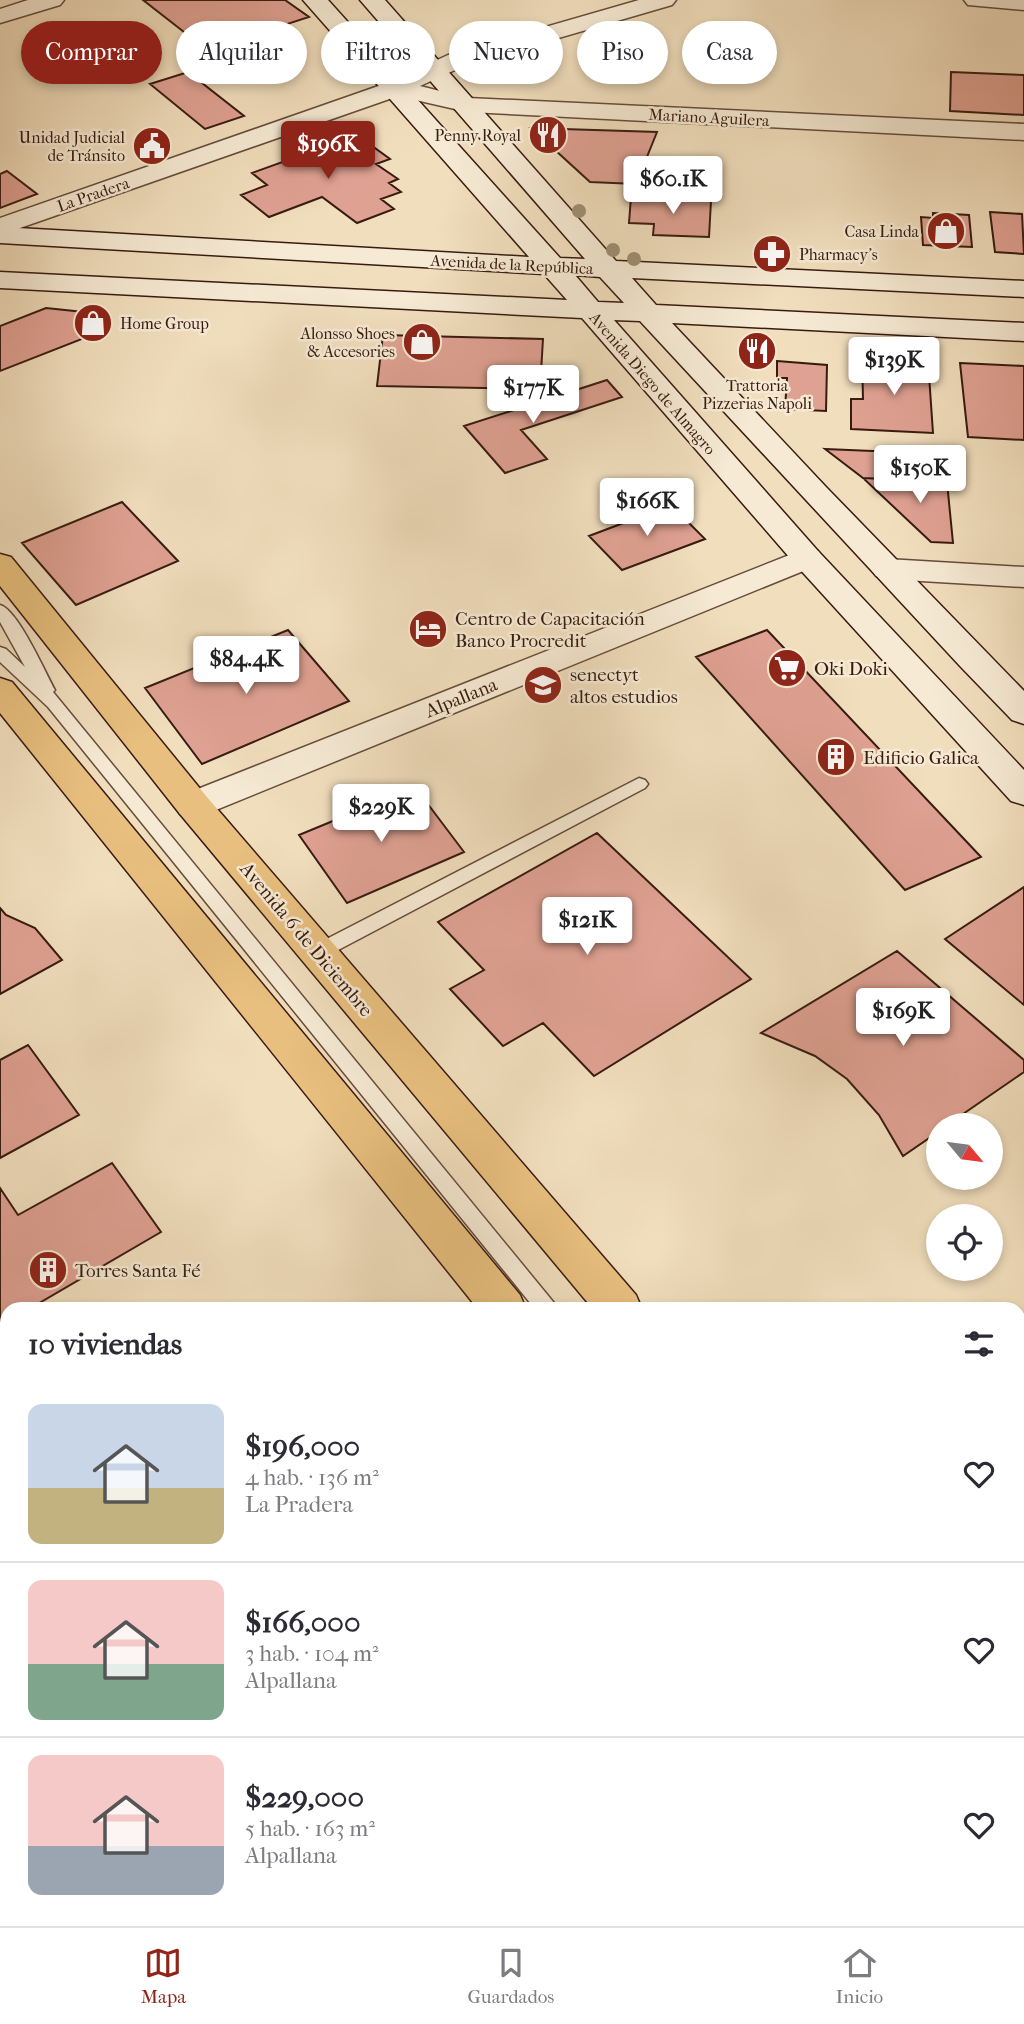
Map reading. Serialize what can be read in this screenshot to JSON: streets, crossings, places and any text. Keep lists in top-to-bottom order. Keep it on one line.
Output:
{"streets":{"main road":["Mariano Aguilera","La Pradera","Avenida de la República","Avenida Diego de Almagro","Alpallana","Avenida 6 de Diciembre"]},"crossings":[["Mariano Aguilera","La Pradera"],["Mariano Aguilera","Avenida Diego de Almagro"],["La Pradera","Avenida Diego de Almagro"],["Avenida de la República","Avenida Diego de Almagro"],["Avenida Diego de Almagro","Alpallana"],["Alpallana","Avenida 6 de Diciembre"]],"places":{"restaurant":["Penny Royal","Trattoria Pizzerias Napoli"],"public building":["Unidad Judicial de Tránsito"],"shop":["Casa Linda","Home Group","Alonsso Shoes & Accesories"],"pharmacy":["Pharmacy's"],"hotel":["Centro de Capacitación Banco Procredit"],"supermarket":["Oki Doki"],"school or university":["senectyt altos estudios"],"building":["Edificio Galica","Torres Santa Fé"]},"north":"bottom right","page":{"chip":["Comprar","Alquilar","Filtros","Nuevo","Piso","Casa"],"price":["$196K","$60.1K","$139K","$177K","$150K","$166K","$84.4K","$229K","$121K","$169K"],"heading":"10 viviendas","list":[{"name":"$196,000","note":"4 hab. · 136 m² · La Pradera"},{"name":"$166,000","note":"3 hab. · 104 m² · Alpallana"},{"name":"$229,000","note":"5 hab. · 163 m² · Alpallana"}],"tabs":["Mapa","Guardados","Inicio"]}}
